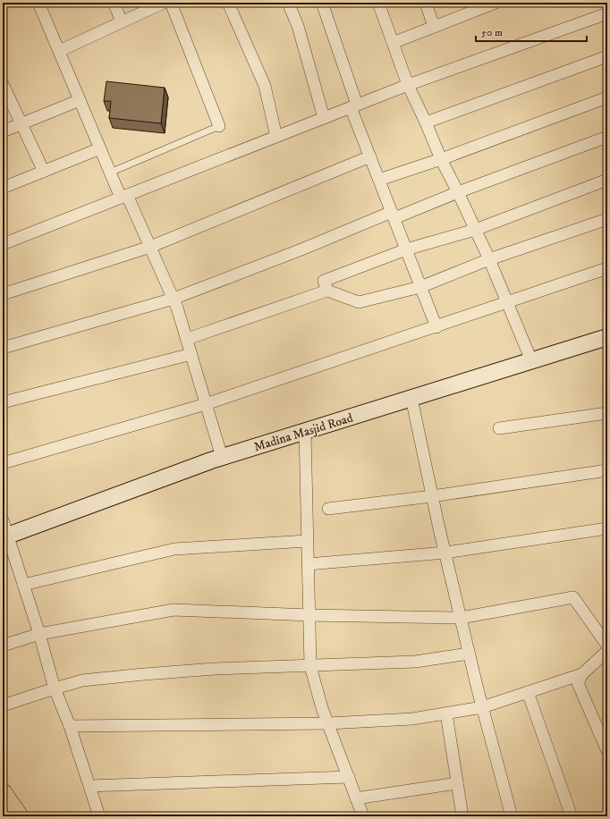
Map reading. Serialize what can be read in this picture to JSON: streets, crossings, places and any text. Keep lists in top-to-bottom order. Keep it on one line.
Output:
{"streets":{"street":["Madina Masjid Road"]},"scale_bar":"50 m"}
